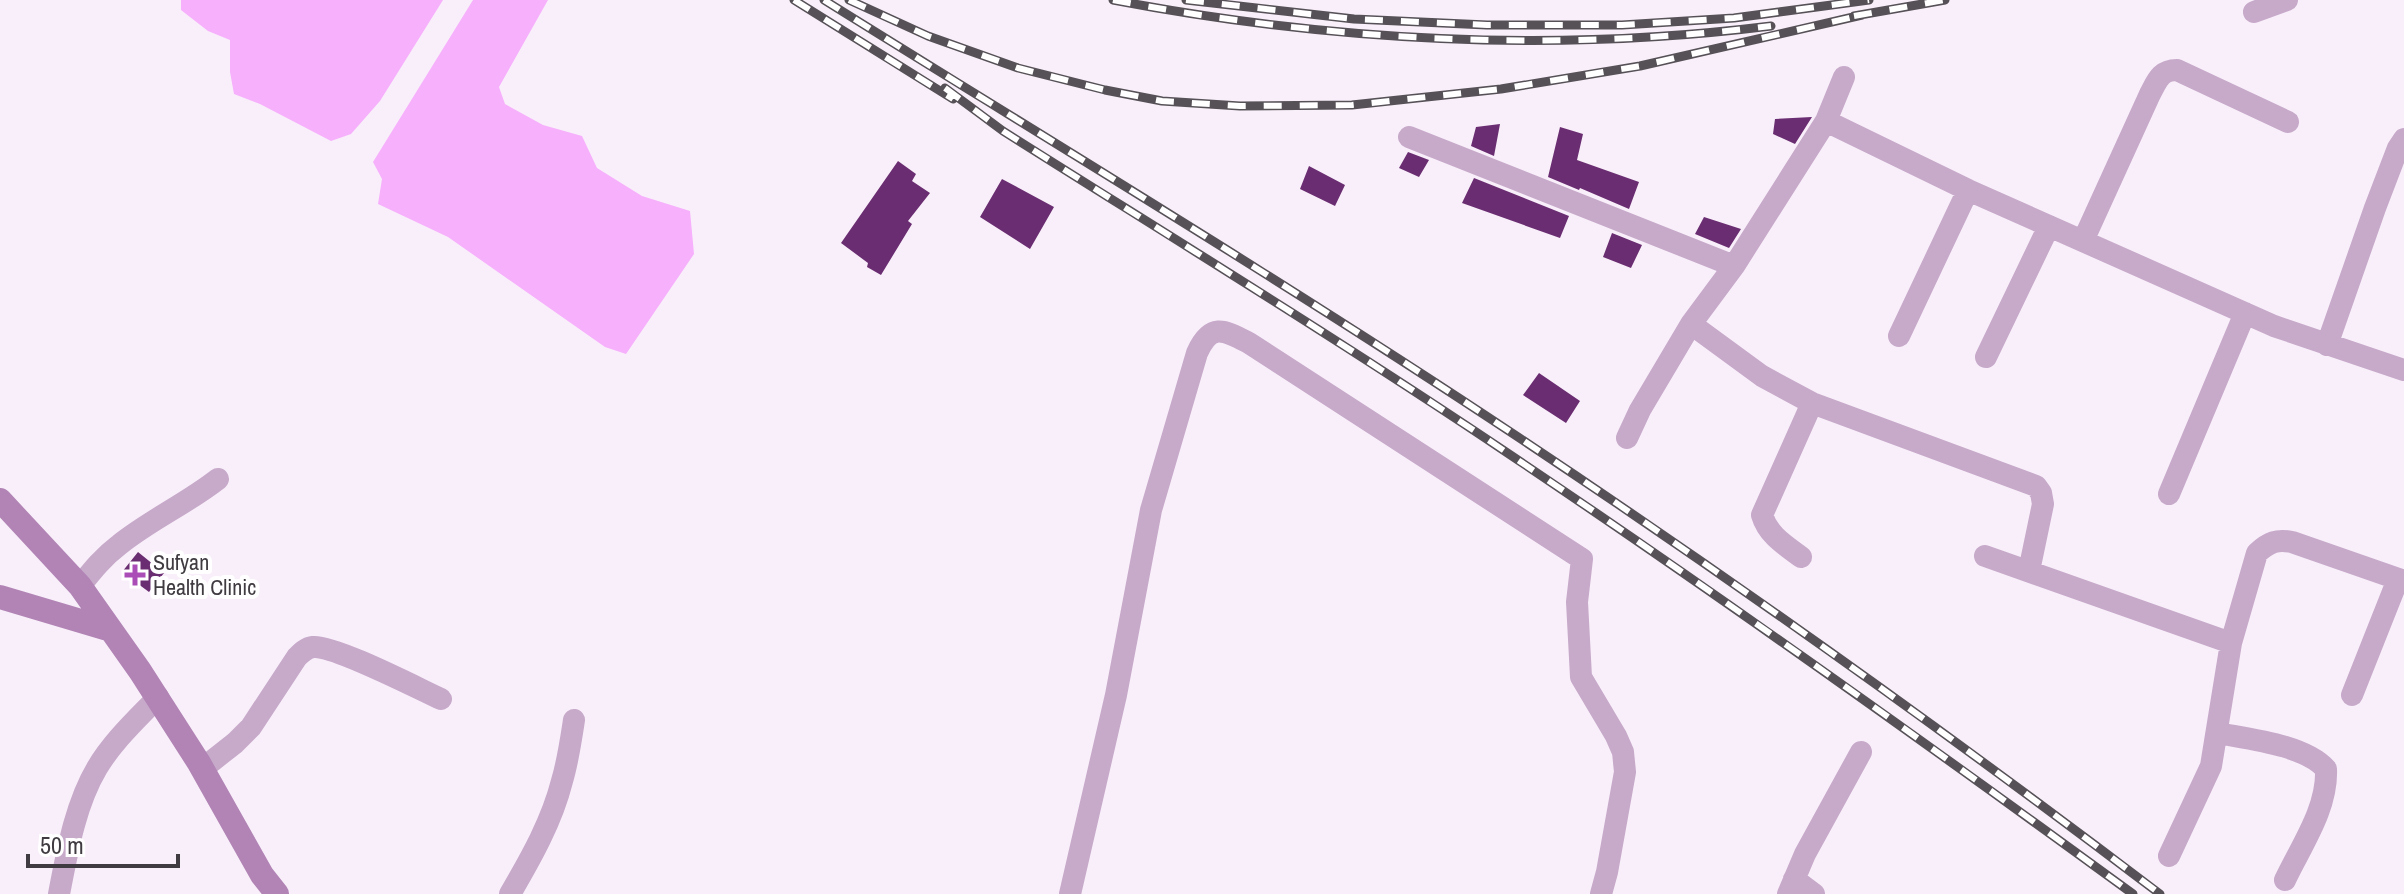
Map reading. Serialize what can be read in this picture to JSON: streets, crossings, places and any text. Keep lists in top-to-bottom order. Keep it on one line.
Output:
{"places":{"health":["Sufyan Health Clinic"]},"scale_bar":"50 m"}
